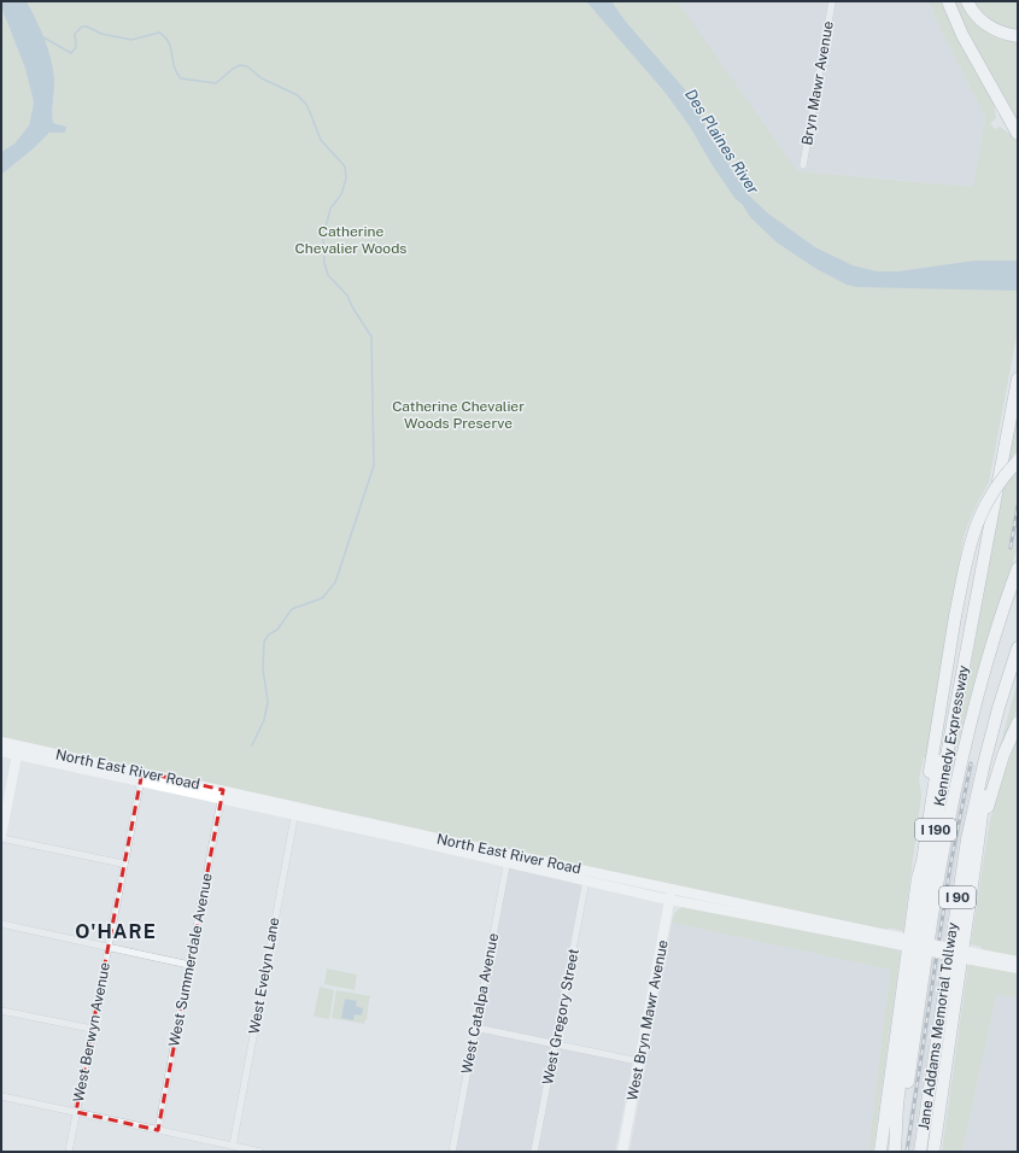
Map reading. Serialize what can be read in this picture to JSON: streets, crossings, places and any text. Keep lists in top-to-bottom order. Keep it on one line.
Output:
{"streets":{"highway":["Kennedy Expressway","I 190","I 90","Jane Addams Memorial Tollway"],"main road":["North East River Road","West Bryn Mawr Avenue"],"street":["Bryn Mawr Avenue","West Summerdale Avenue","West Evelyn Lane","West Catalpa Avenue","West Gregory Street","West Berwyn Avenue"]},"crossings":[["Kennedy Expressway","Jane Addams Memorial Tollway"],["North East River Road","West Summerdale Avenue"],["North East River Road","West Evelyn Lane"],["North East River Road","West Catalpa Avenue"],["North East River Road","West Gregory Street"],["North East River Road","West Bryn Mawr Avenue"],["North East River Road","West Berwyn Avenue"]],"districts":["O'HARE"],"water":["Des Plaines River"],"parks":["Catherine Chevalier Woods","Catherine Chevalier Woods Preserve"]}
